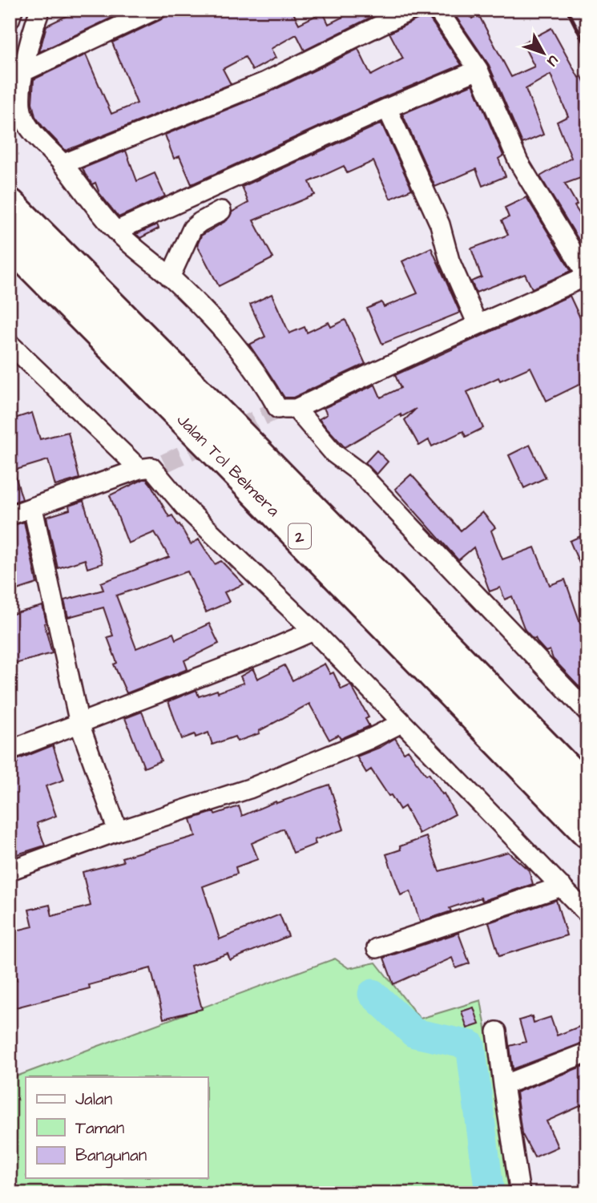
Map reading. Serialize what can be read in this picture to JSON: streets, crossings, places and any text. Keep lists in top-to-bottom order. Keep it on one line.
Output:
{"streets":{"highway":["Jalan Tol Belmera","2"]},"legend":["Jalan","Taman","Bangunan"],"north":"bottom right"}
